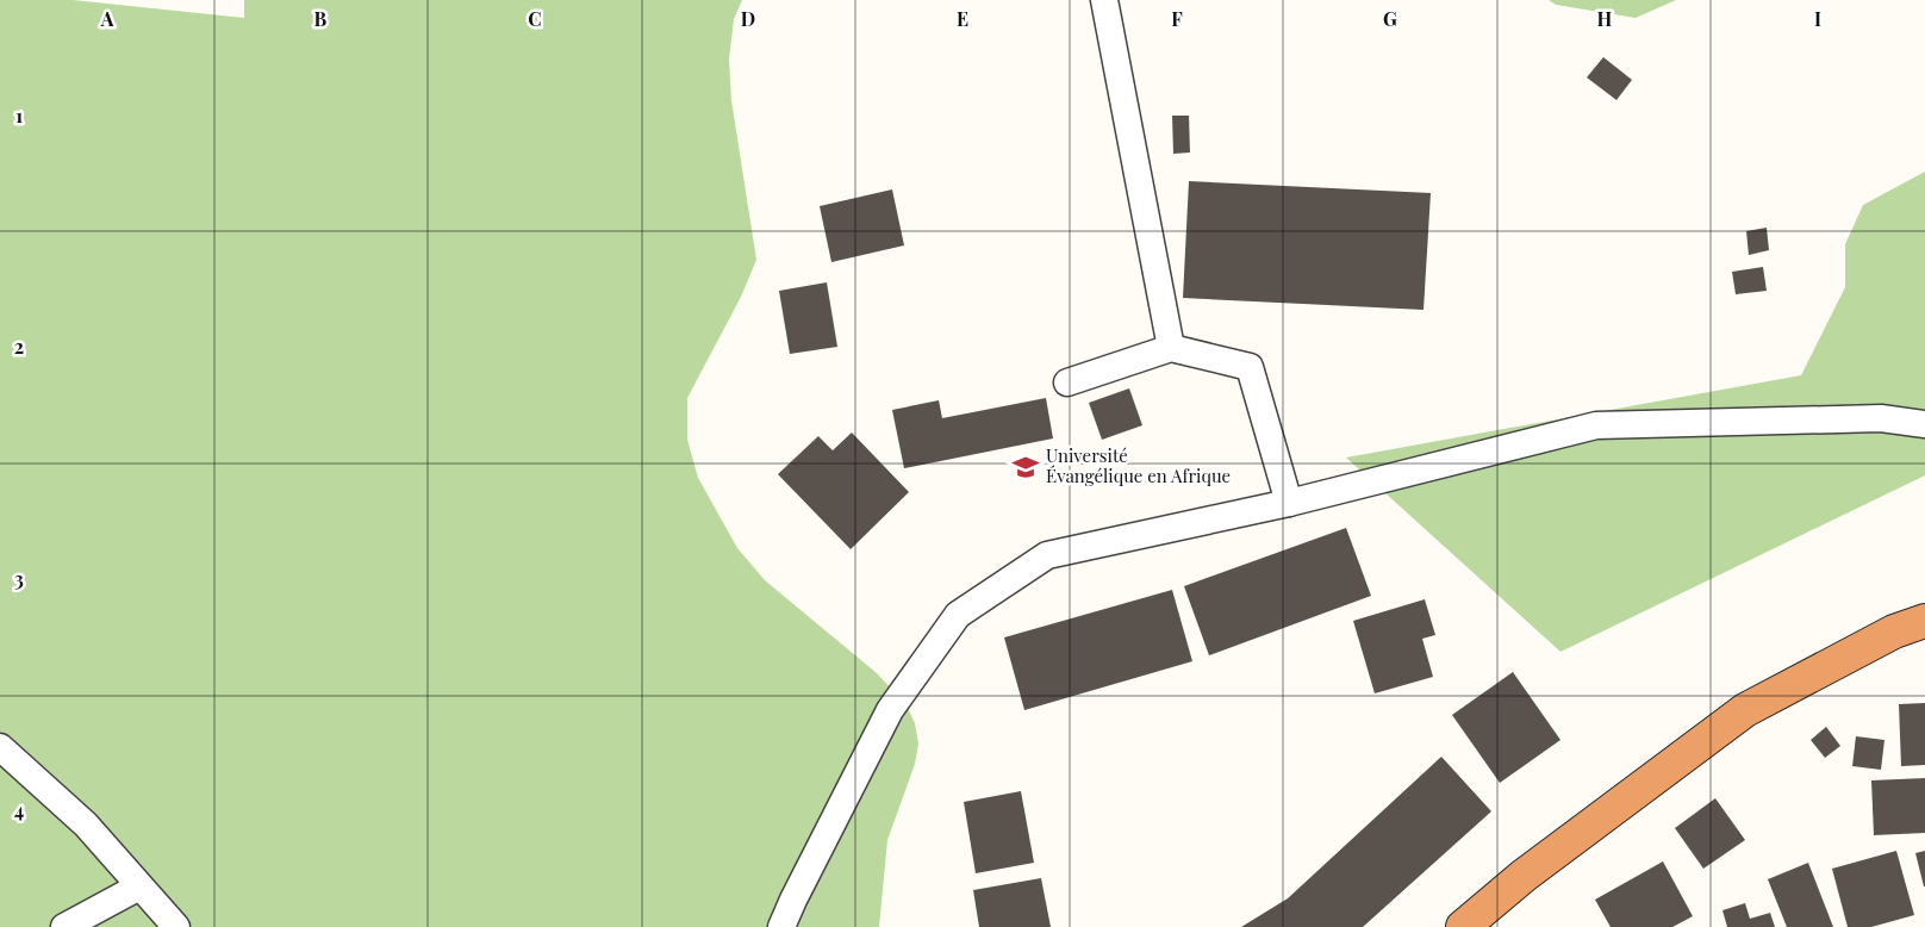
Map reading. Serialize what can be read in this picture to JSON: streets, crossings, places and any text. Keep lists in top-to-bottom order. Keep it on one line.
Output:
{"places":{"school or university":["Université Évangélique en Afrique"]},"grid":{"columns":["A","B","C","D","E","F","G","H","I"],"rows":["1","2","3","4"]}}
